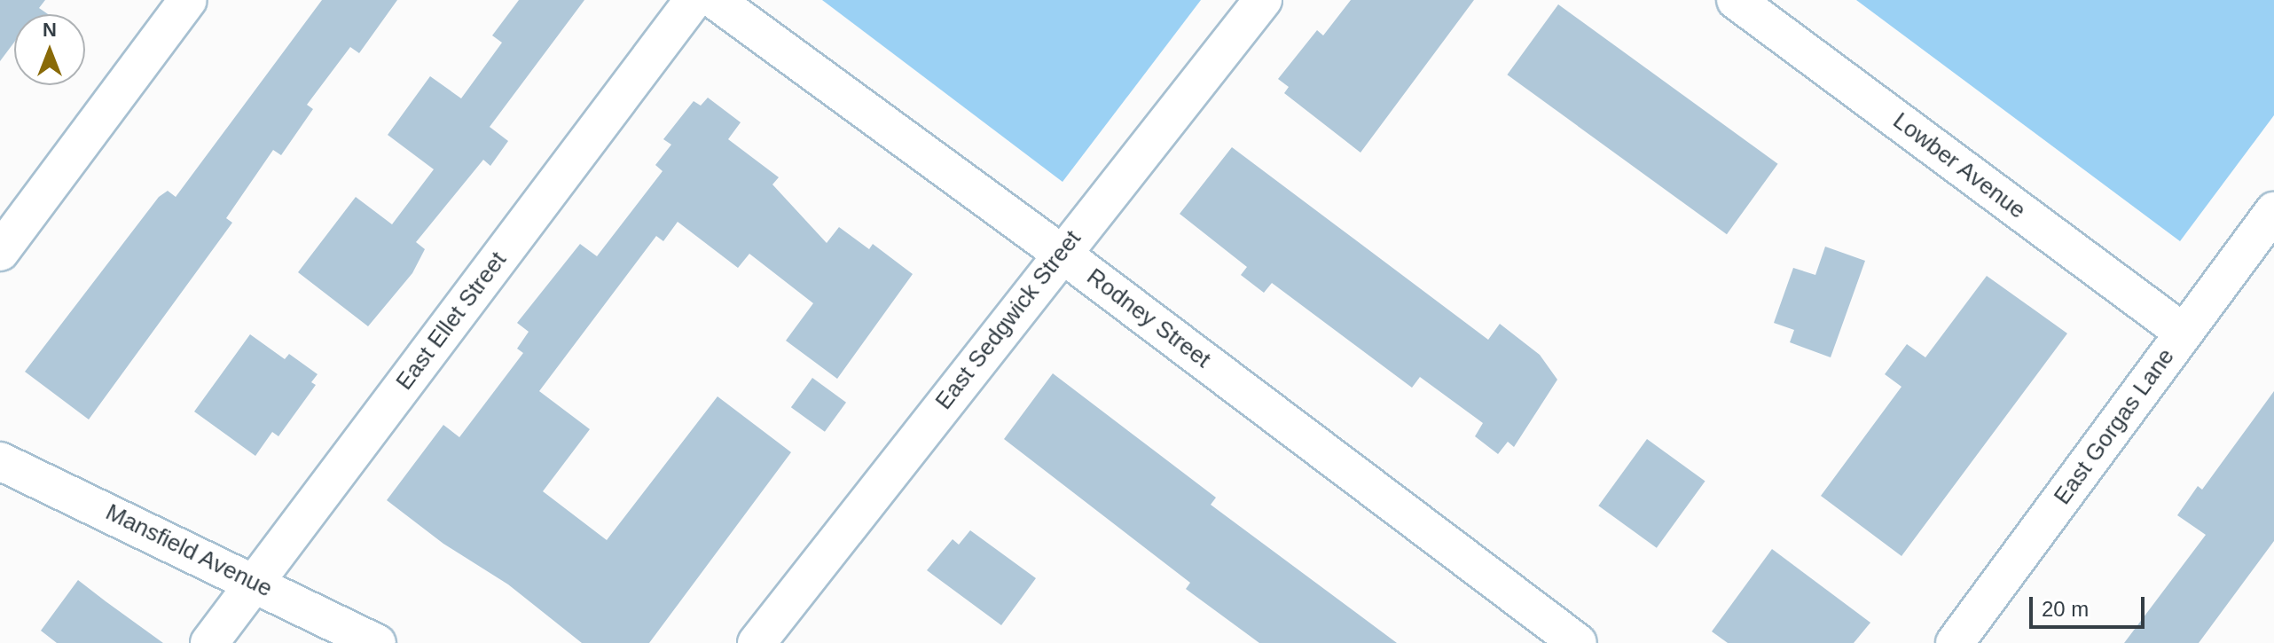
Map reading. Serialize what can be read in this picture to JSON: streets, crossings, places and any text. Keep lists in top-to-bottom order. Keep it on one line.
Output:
{"streets":{"street":["Lowber Avenue","Rodney Street","East Sedgwick Street","East Ellet Street","East Gorgas Lane","Mansfield Avenue"]},"crossings":[["Lowber Avenue","East Gorgas Lane"],["Rodney Street","East Sedgwick Street"],["East Ellet Street","Mansfield Avenue"]],"scale_bar":"20 m","north":"top"}
